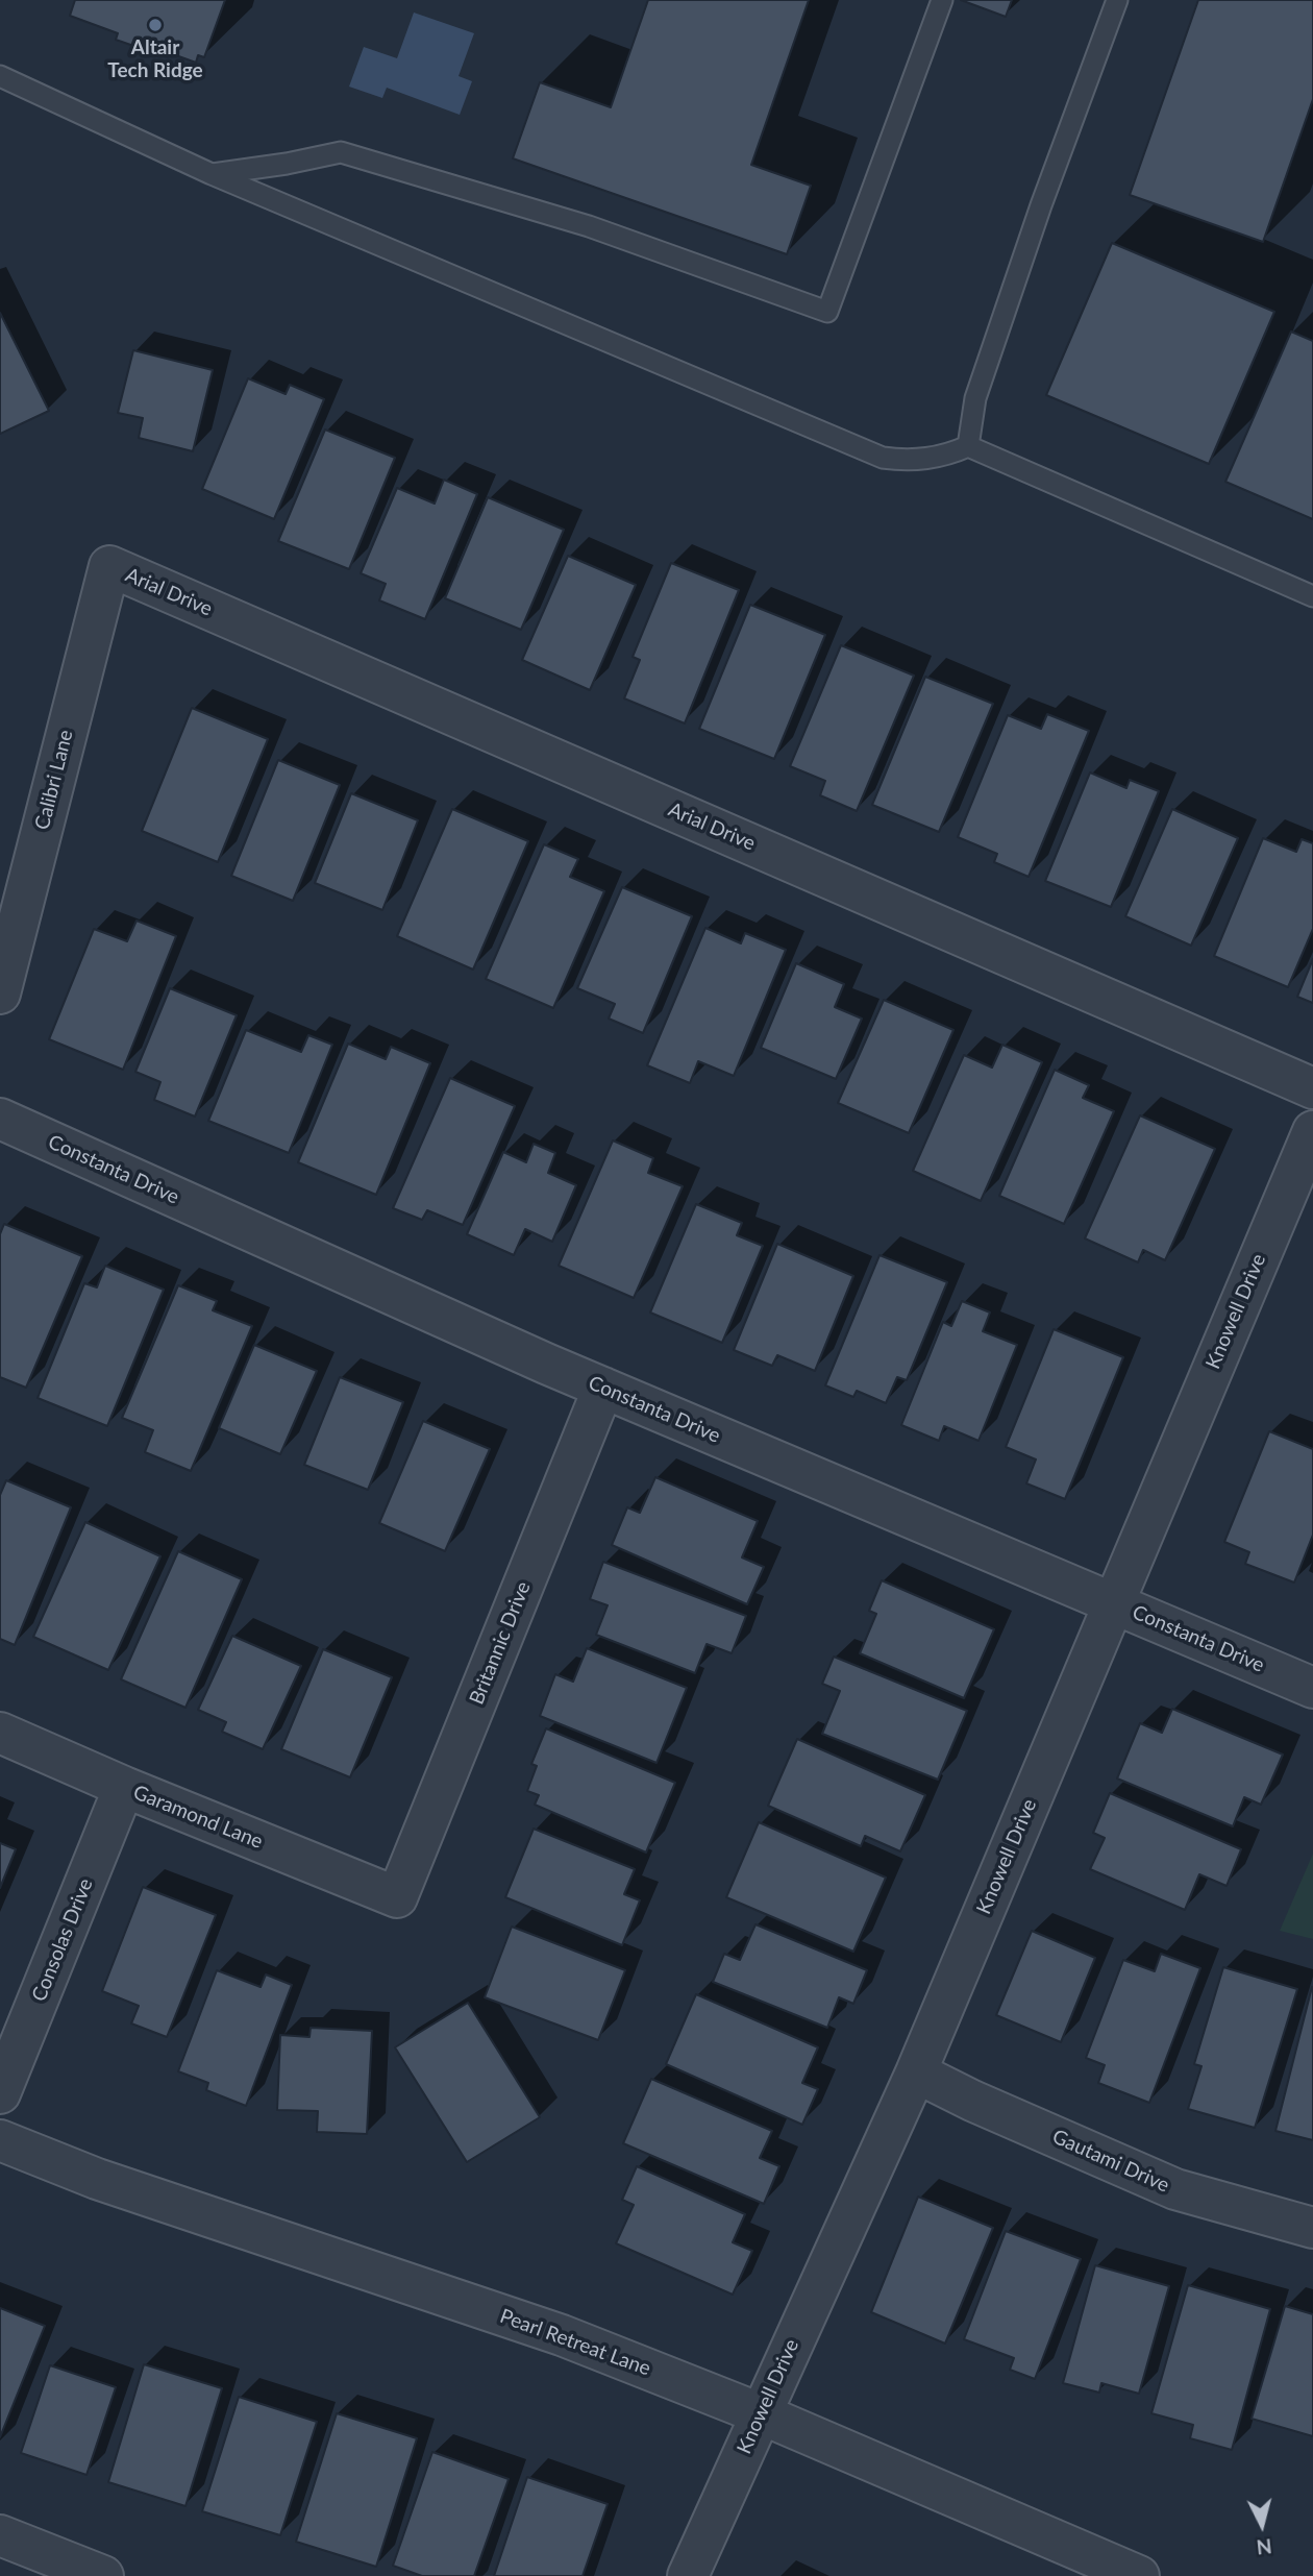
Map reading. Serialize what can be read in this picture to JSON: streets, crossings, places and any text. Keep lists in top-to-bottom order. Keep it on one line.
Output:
{"streets":{"street":["Arial Drive","Calibri Lane","Constanta Drive","Knowell Drive","Britannic Drive","Garamond Lane","Consolas Drive","Gautami Drive","Pearl Retreat Lane"]},"crossings":[["Arial Drive","Calibri Lane"],["Constanta Drive","Knowell Drive"],["Constanta Drive","Britannic Drive"],["Knowell Drive","Gautami Drive"],["Knowell Drive","Pearl Retreat Lane"],["Britannic Drive","Garamond Lane"],["Garamond Lane","Consolas Drive"]],"places":["Altair Tech Ridge"],"north":"bottom"}
